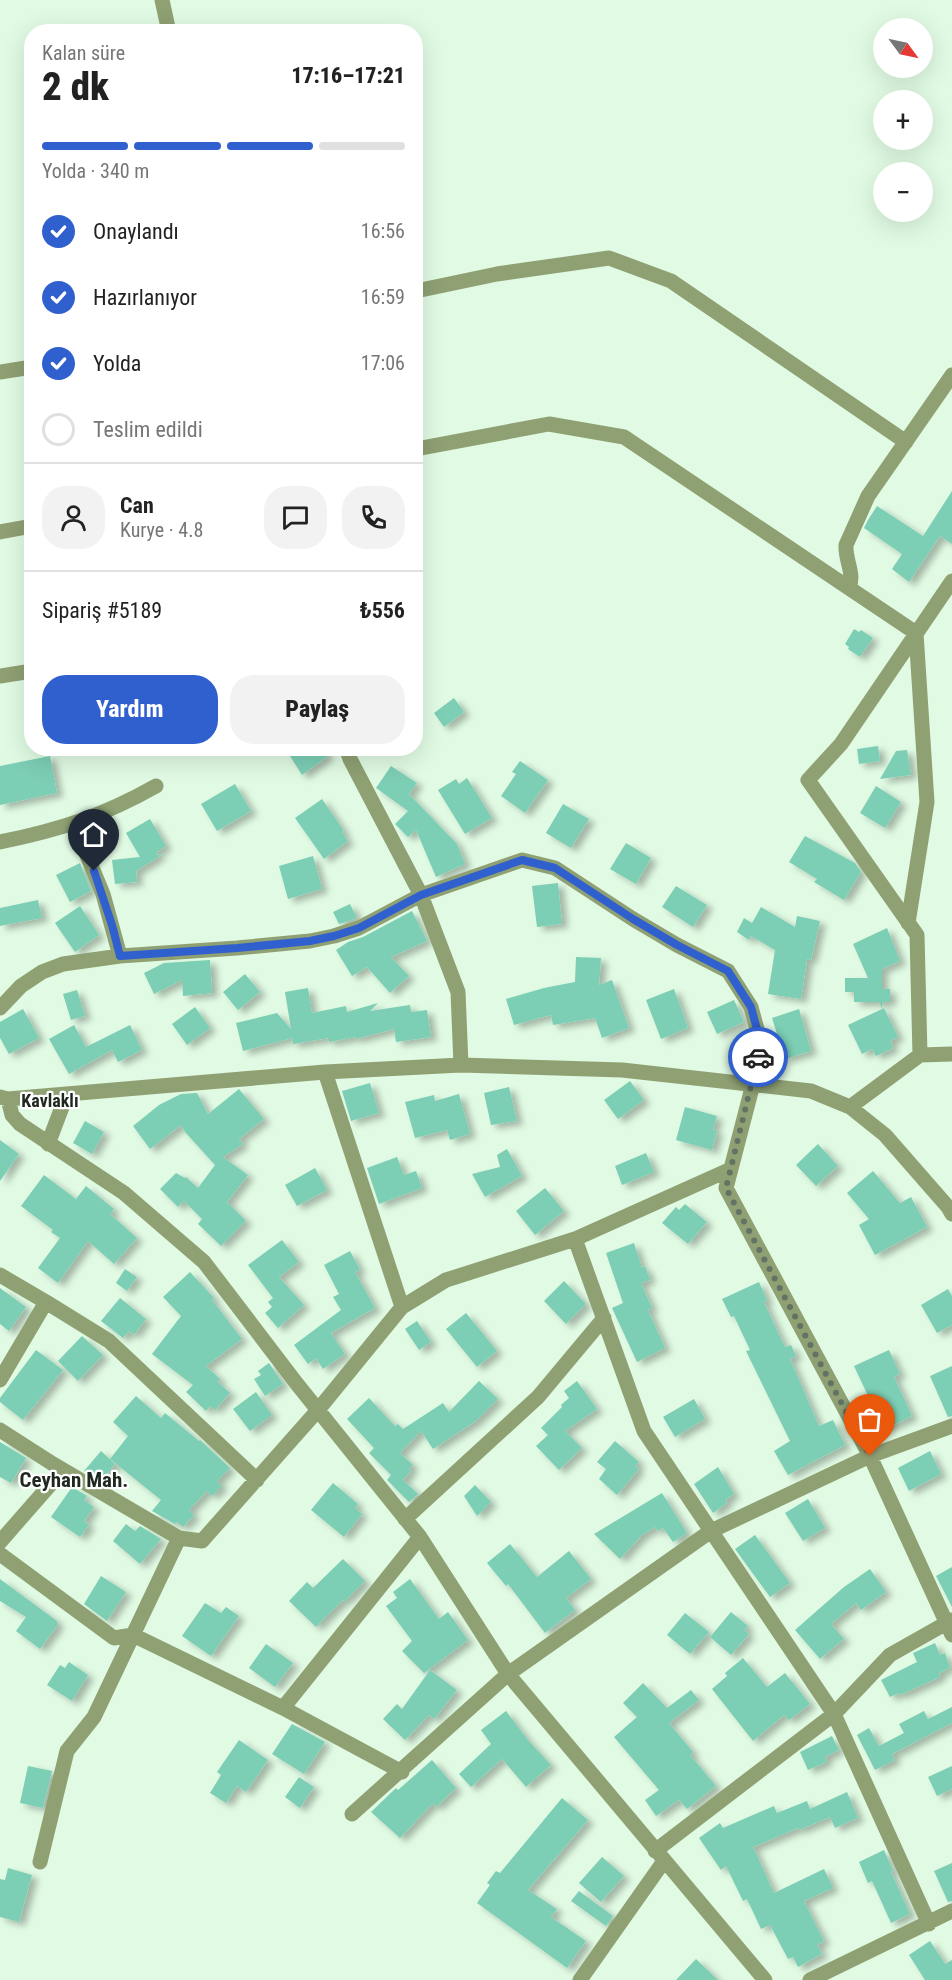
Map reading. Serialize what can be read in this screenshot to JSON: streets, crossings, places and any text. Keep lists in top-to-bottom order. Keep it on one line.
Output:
{"districts":["Kavlaklı","Ceyhan Mah."],"north":"bottom right","page":{"map_buttons":["+","−"],"heading":["2 dk","Kalan süre","17:16–17:21"],"panel":["Can","Kurye · 4.8","Sipariş #5189","₺556"],"bar":"Yolda · 340 m","list":[["Onaylandı","16:56"],["Hazırlanıyor","16:59"],["Yolda","17:06"],"Teslim edildi"],"buttons":["Yardım","Paylaş"]}}
